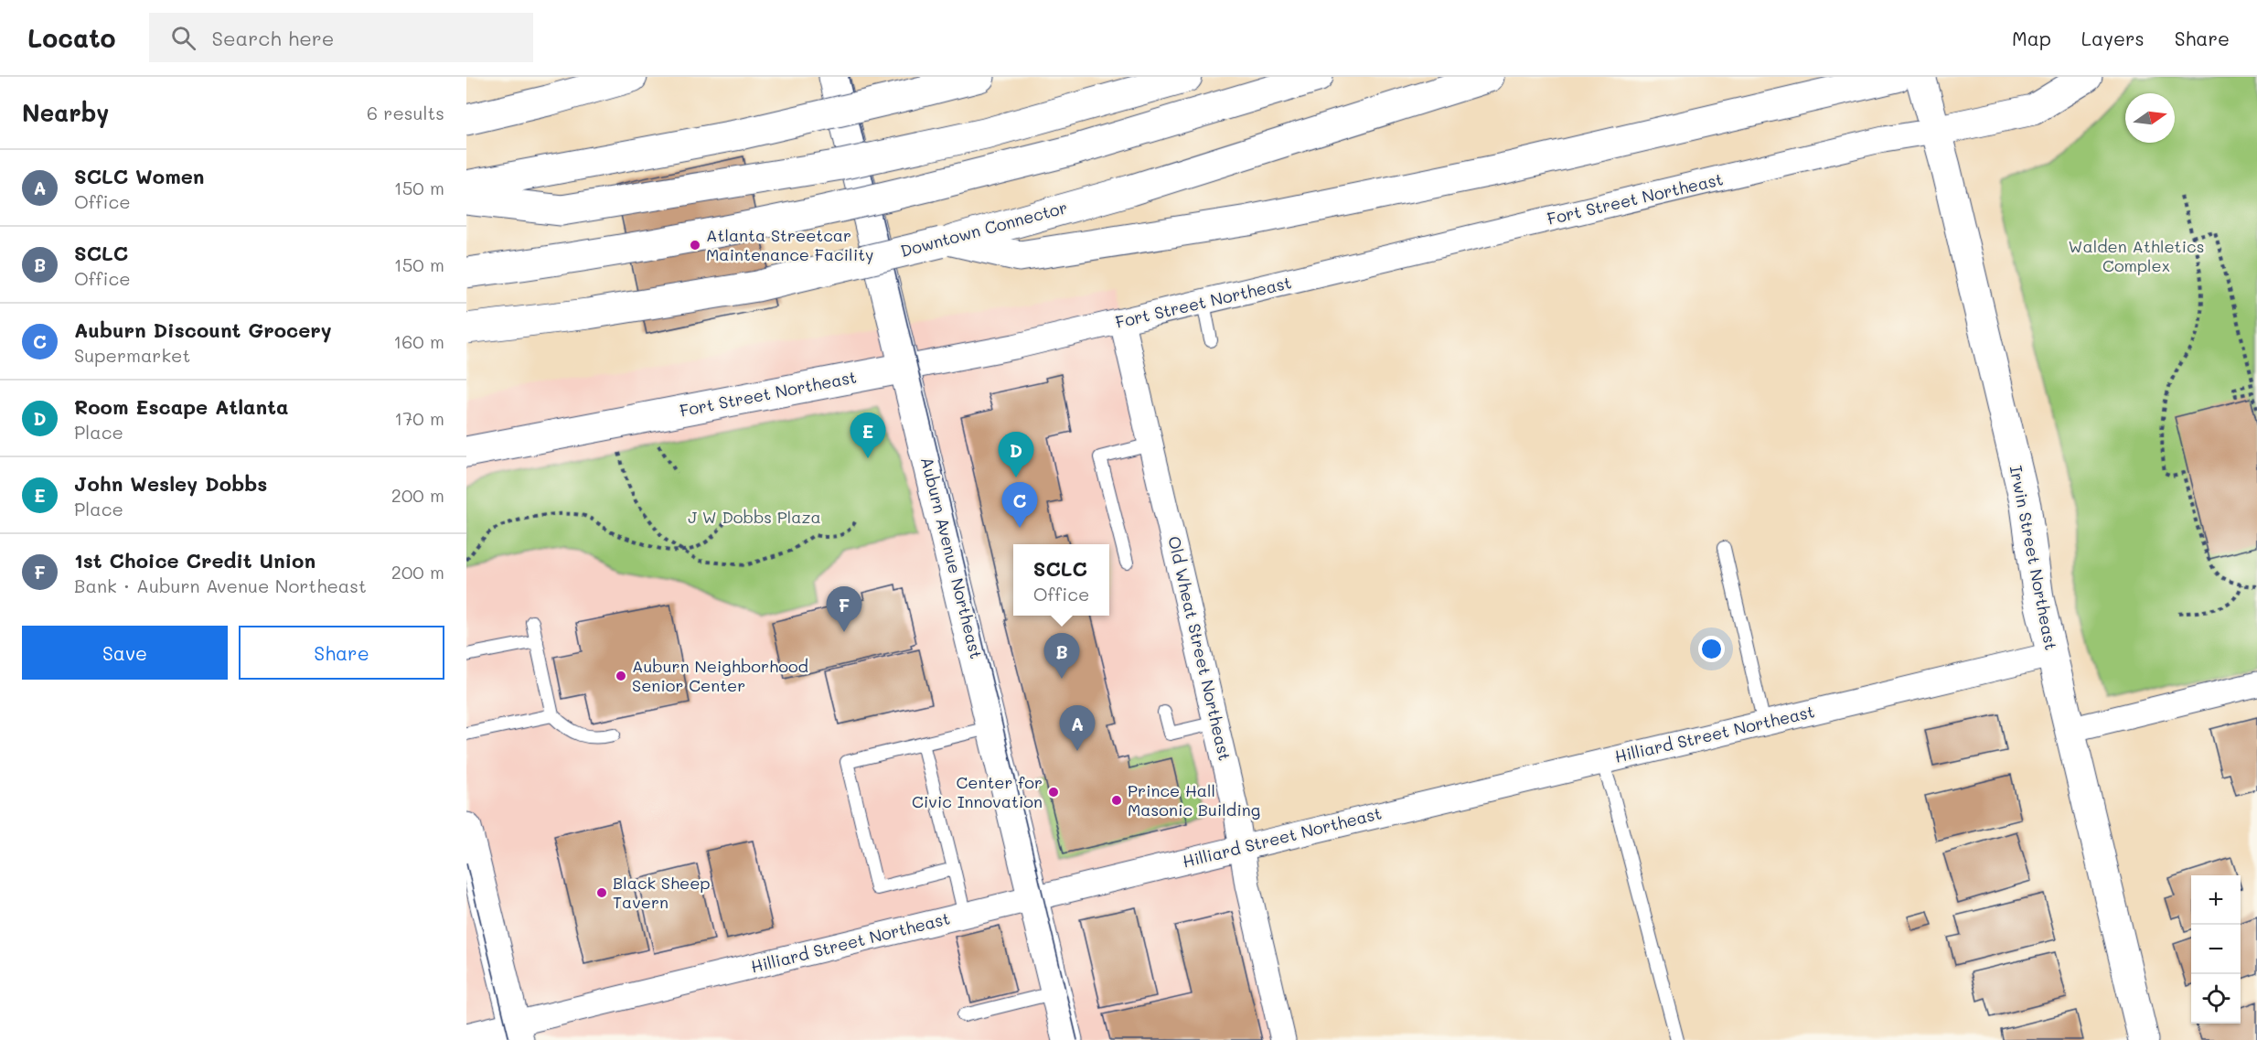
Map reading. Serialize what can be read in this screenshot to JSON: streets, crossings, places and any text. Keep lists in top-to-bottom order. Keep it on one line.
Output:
{"streets":{"main road":["Fort Street Northeast","Downtown Connector","Auburn Avenue Northeast","Irwin Street Northeast"],"street":["Old Wheat Street Northeast","Hilliard Street Northeast"]},"crossings":[["Fort Street Northeast","Auburn Avenue Northeast"],["Fort Street Northeast","Irwin Street Northeast"],["Fort Street Northeast","Old Wheat Street Northeast"],["Auburn Avenue Northeast","Hilliard Street Northeast"],["Irwin Street Northeast","Hilliard Street Northeast"],["Old Wheat Street Northeast","Hilliard Street Northeast"]],"parks":["Walden Athletics Complex","J W Dobbs Plaza"],"places":["Atlanta Streetcar Maintenance Facility","Auburn Neighborhood Senior Center","Center for Civic Innovation","Prince Hall Masonic Building","Black Sheep Tavern"],"north":"right","page":{"header":"Locato","search":"Search here","nav":["Map","Layers","Share"],"heading":["Nearby","6 results"],"list":[{"mark":"A","name":"SCLC Women","note":"Office","value":"150 m"},{"mark":"B","name":"SCLC","note":"Office","value":"150 m"},{"mark":"C","name":"Auburn Discount Grocery","note":"Supermarket","value":"160 m"},{"mark":"D","name":"Room Escape Atlanta","note":"Place","value":"170 m"},{"mark":"E","name":"John Wesley Dobbs","note":"Place","value":"200 m"},{"mark":"F","name":"1st Choice Credit Union","note":"Bank · Auburn Avenue Northeast","value":"200 m"}],"pins":["E","D","C","F","B","A"],"popup":["SCLC","Office"],"buttons":["Save","Share"],"map_buttons":["+","−"]}}
